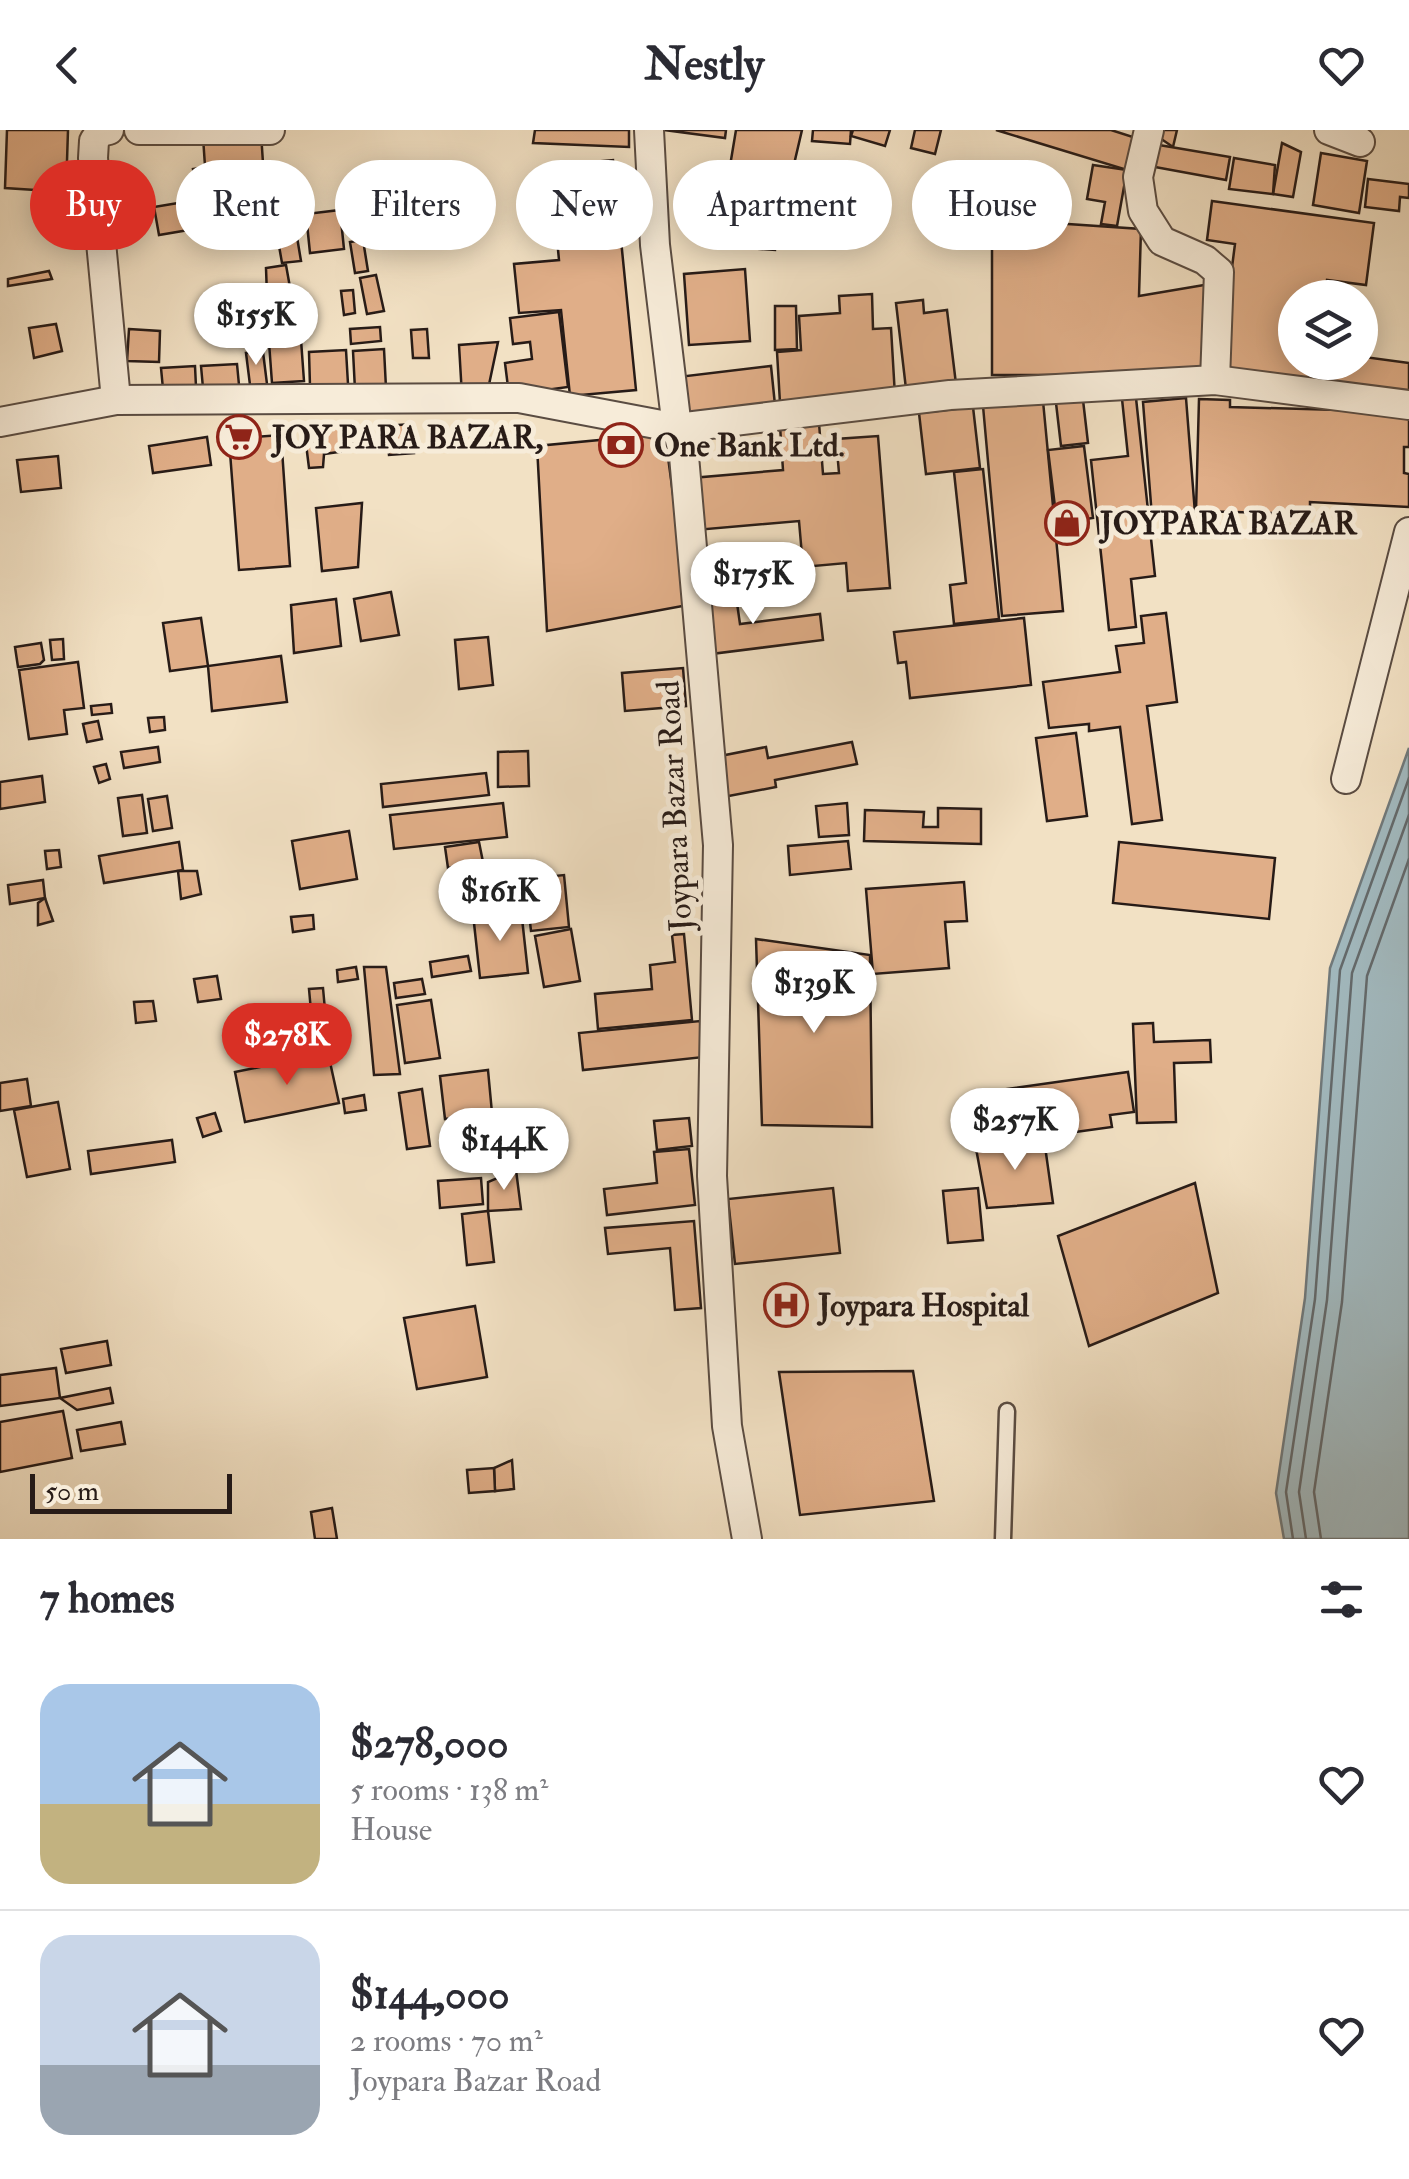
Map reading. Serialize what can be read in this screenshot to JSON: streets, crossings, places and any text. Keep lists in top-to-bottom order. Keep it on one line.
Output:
{"streets":{"street":["Joypara Bazar Road"]},"places":{"supermarket":["JOY PARA BAZAR,"],"bank":["One Bank Ltd."],"shop":["JOYPARA BAZAR"],"hospital":["Joypara Hospital"]},"scale_bar":"50 m","page":{"header":"Nestly","chip":["Buy","Rent","Filters","New","Apartment","House"],"price":["$155K","$175K","$161K","$139K","$278K","$257K","$144K"],"scale":"50 m","heading":"7 homes","list":[{"name":"$278,000","note":"5 rooms · 138 m² · House"},{"name":"$144,000","note":"2 rooms · 70 m² · Joypara Bazar Road"}]}}
